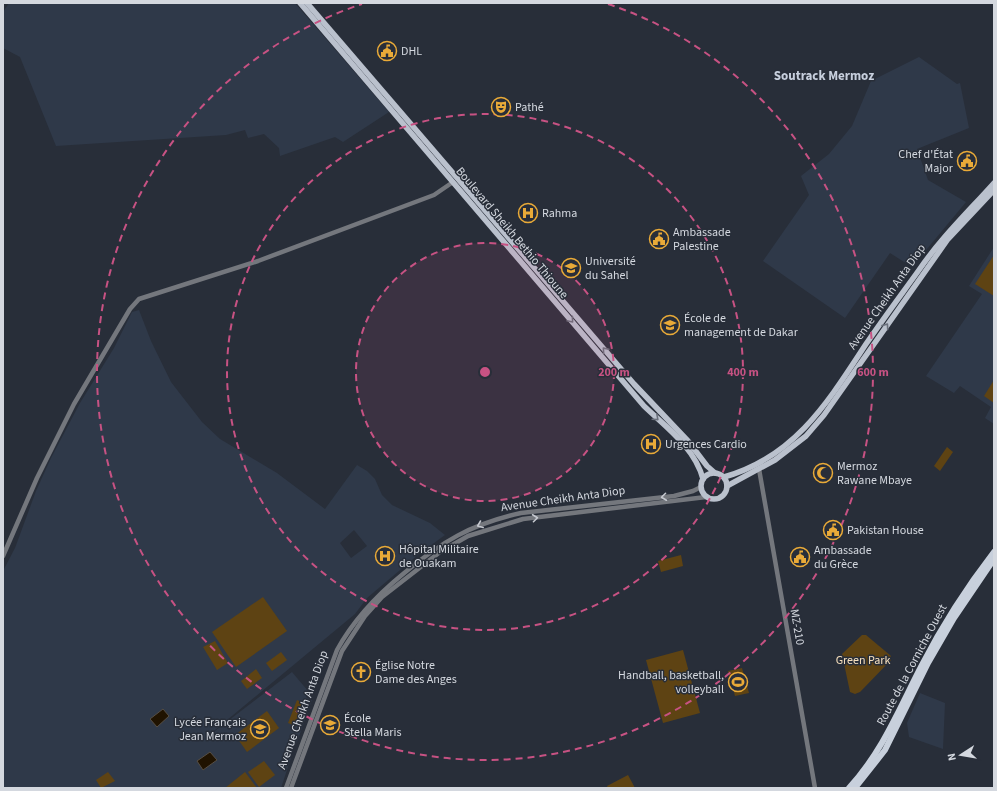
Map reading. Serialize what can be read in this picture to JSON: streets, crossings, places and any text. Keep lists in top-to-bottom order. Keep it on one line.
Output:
{"streets":{"highway":["Route de la Corniche Ouest"],"main road":["Boulevard Sheikh Bethio Thioune","Avenue Cheikh Anta Diop"],"street":["MZ-210"]},"crossings":[["Boulevard Sheikh Bethio Thioune","Avenue Cheikh Anta Diop"],["Avenue Cheikh Anta Diop","MZ-210"]],"districts":["Soutrack Mermoz"],"parks":["Green Park"],"places":{"public building":["DHL","Chef d'État Major","Ambassade Palestine","Pakistan House","Ambassade du Grèce"],"theatre":["Pathé"],"hospital":["Rahma","Urgences Cardio","Hôpital Militaire de Ouakam"],"school or university":["Université du Sahel","École de management de Dakar","École Stella Maris","Lycée Français Jean Mermoz"],"mosque":["Mermoz Rawane Mbaye"],"church":["Église Notre Dame des Anges"],"sports":["Handball, basketball, volleyball"]},"north":"left","rings":["200 m","400 m","600 m"]}
